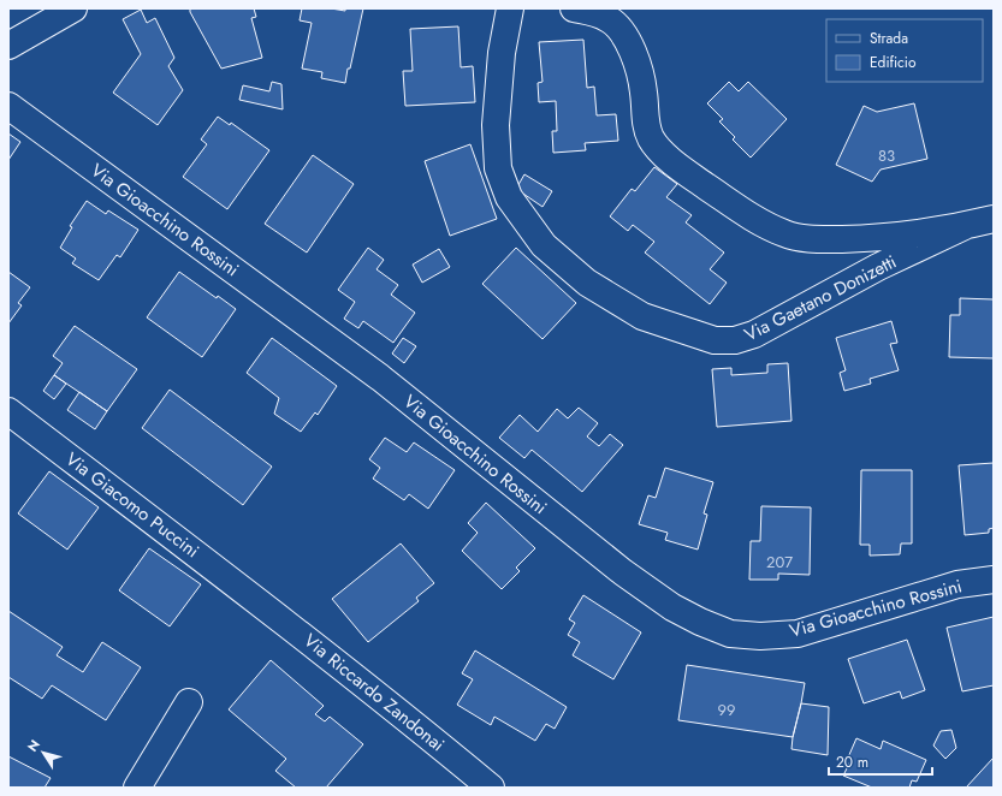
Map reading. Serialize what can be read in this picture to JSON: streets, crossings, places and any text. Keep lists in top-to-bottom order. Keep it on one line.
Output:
{"streets":{"street":["Via Gioacchino Rossini","Via Gaetano Donizetti","Via Giacomo Puccini","Via Riccardo Zandonai"]},"crossings":[["Via Giacomo Puccini","Via Riccardo Zandonai"]],"house_numbers":["83","207","99"],"legend":["Strada","Edificio"],"scale_bar":"20 m","north":"top left"}
